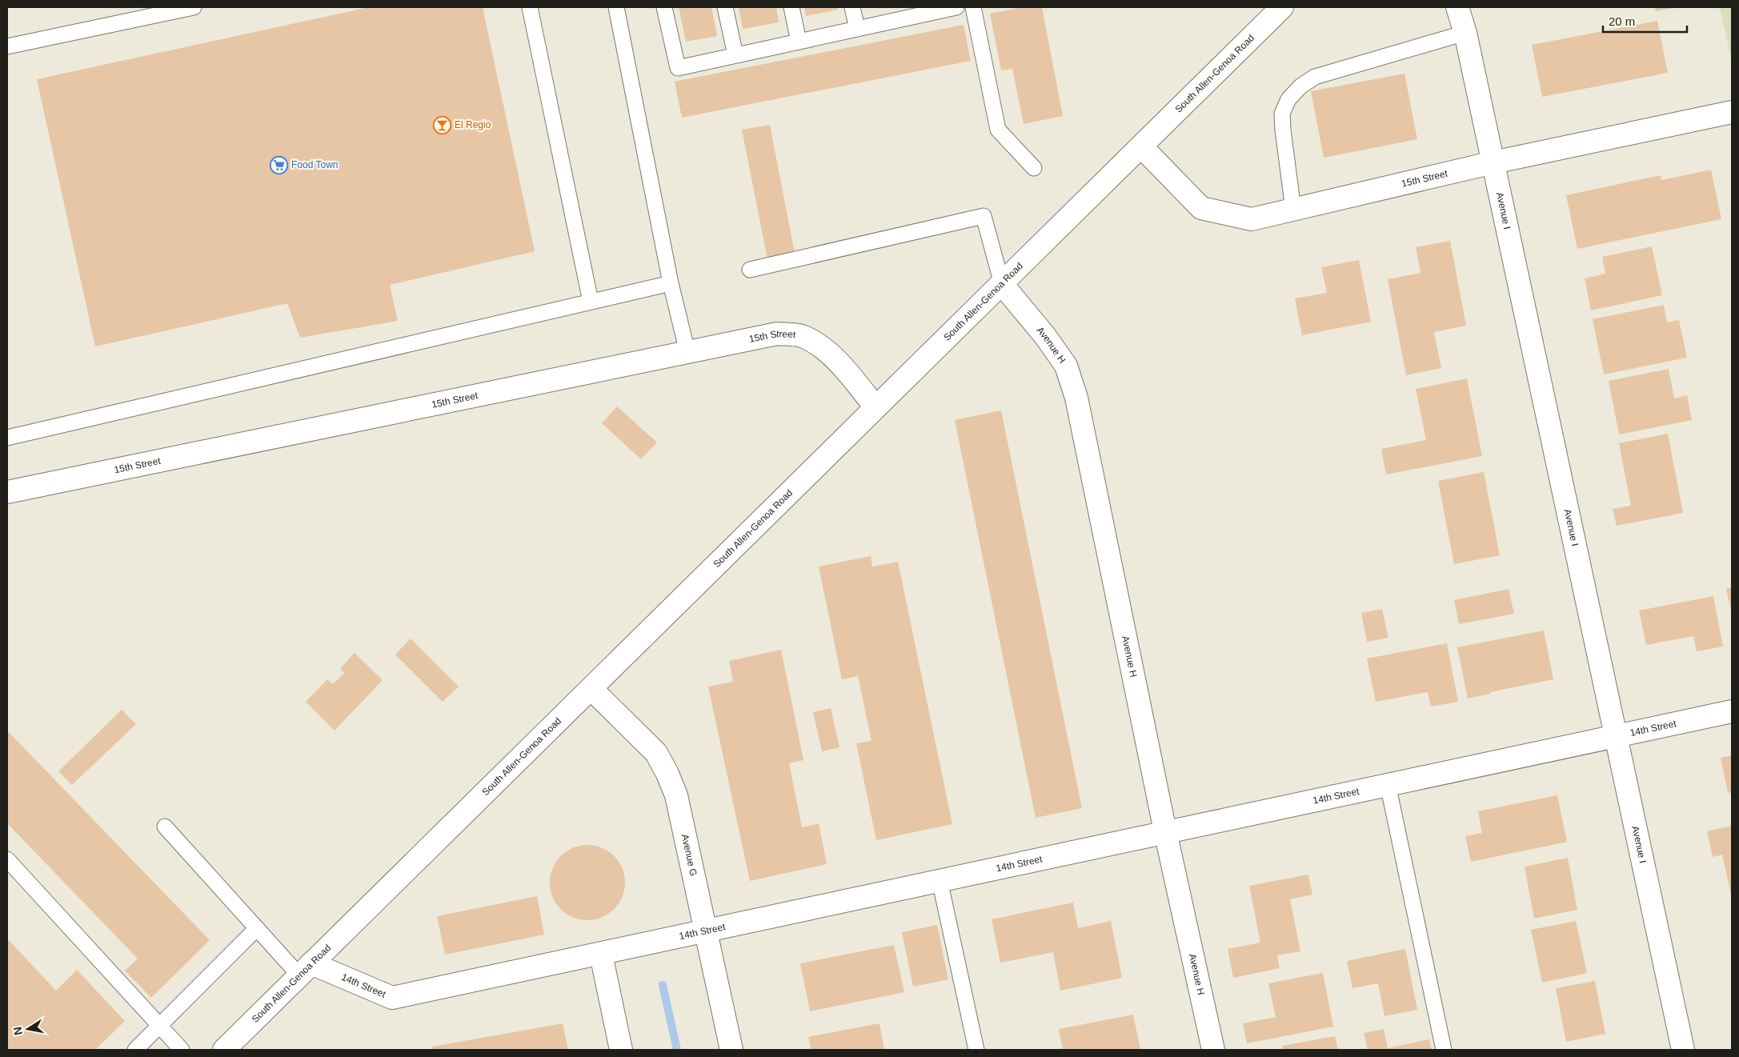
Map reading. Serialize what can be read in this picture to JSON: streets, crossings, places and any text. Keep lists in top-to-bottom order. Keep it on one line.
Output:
{"streets":{"street":["South Allen-Genoa Road","15th Street","Avenue I","Avenue H","14th Street","Avenue G"]},"crossings":[["South Allen-Genoa Road","15th Street"],["South Allen-Genoa Road","Avenue H"],["South Allen-Genoa Road","14th Street"],["South Allen-Genoa Road","Avenue G"],["15th Street","Avenue I"],["Avenue I","14th Street"],["Avenue H","14th Street"],["14th Street","Avenue G"]],"places":{"bar":["El Regio"],"supermarket":["Food Town"]},"scale_bar":"20 m","north":"left"}
